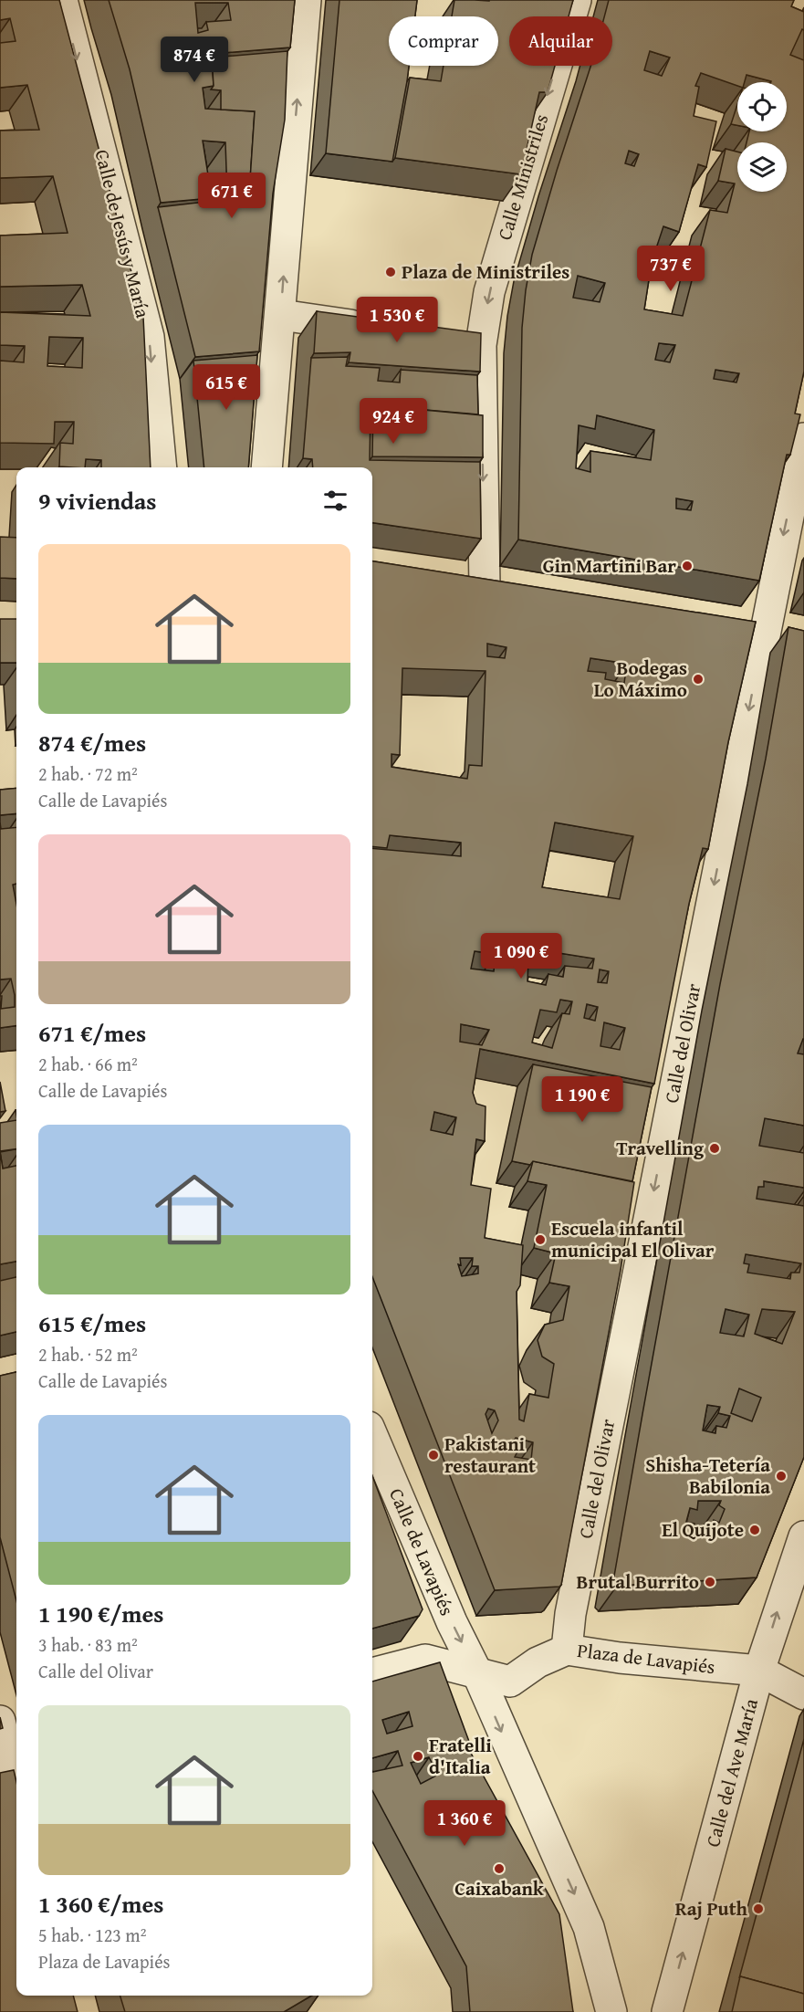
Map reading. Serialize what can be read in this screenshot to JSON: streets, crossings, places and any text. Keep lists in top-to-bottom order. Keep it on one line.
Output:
{"streets":{"street":["Calle Ministriles","Calle de Jesús y María","Calle del Olivar","Calle de Lavapiés","Plaza de Lavapiés","Calle del Ave María"]},"crossings":[["Calle del Olivar","Plaza de Lavapiés"],["Calle de Lavapiés","Plaza de Lavapiés"],["Plaza de Lavapiés","Calle del Ave María"]],"one_way":["Calle del Olivar","Calle de Lavapiés","Calle del Ave María"],"places":["Plaza de Ministriles","Gin Martini Bar","Bodegas Lo Máximo","Travelling","Escuela infantil municipal El Olivar","Pakistani restaurant","Shisha-Tetería Babilonia","El Quijote","Brutal Burrito","Fratelli d'Italia","Caixabank","Raj Puth"],"page":{"chip":["Comprar","Alquilar"],"price":["874 €","671 €","737 €","1 530 €","615 €","924 €","1 090 €","1 190 €","1 360 €"],"heading":"9 viviendas","list":[{"name":"874 €/mes","note":"2 hab. · 72 m² · Calle de Lavapiés"},{"name":"671 €/mes","note":"2 hab. · 66 m² · Calle de Lavapiés"},{"name":"615 €/mes","note":"2 hab. · 52 m² · Calle de Lavapiés"},{"name":"1 190 €/mes","note":"3 hab. · 83 m² · Calle del Olivar"},{"name":"1 360 €/mes","note":"5 hab. · 123 m² · Plaza de Lavapiés"}]}}
